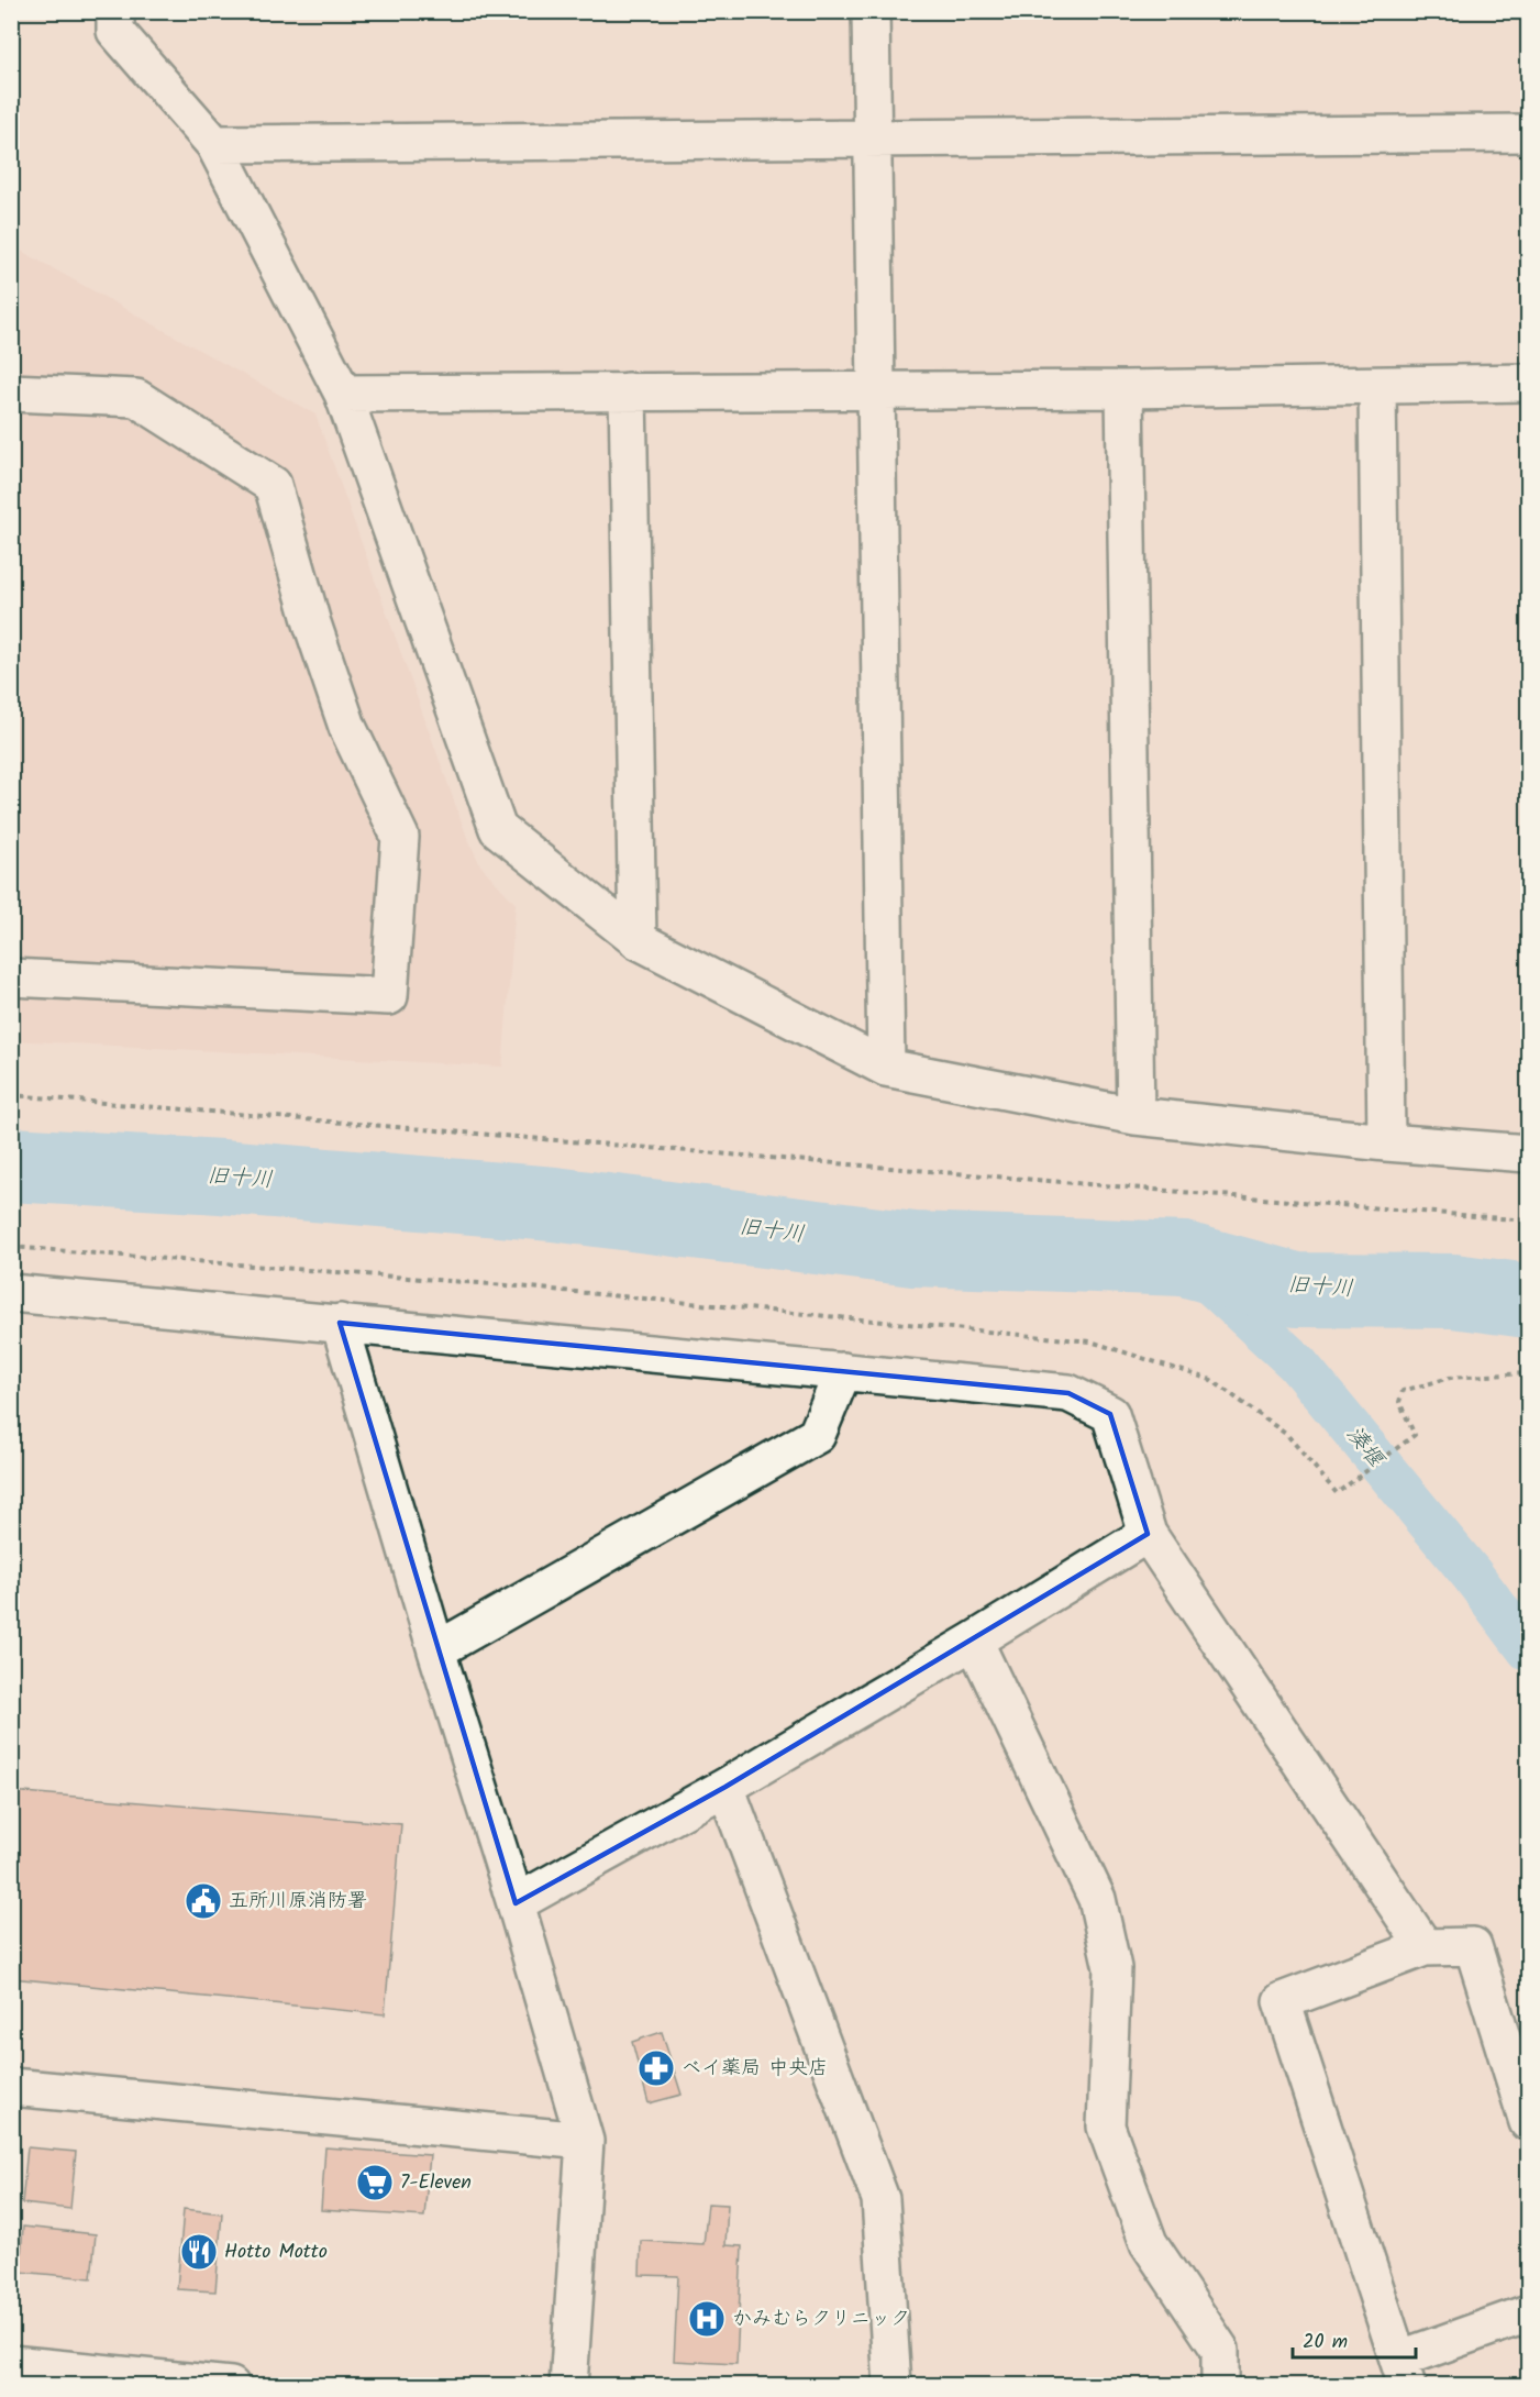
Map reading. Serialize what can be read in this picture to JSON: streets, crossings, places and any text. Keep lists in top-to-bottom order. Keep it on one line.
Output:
{"water":["旧十川","湊堰"],"places":{"public building":["五所川原消防署"],"pharmacy":["ベイ薬局 中央店"],"supermarket":["7-Eleven"],"restaurant":["Hotto Motto"],"hospital":["かみむらクリニック"]},"scale_bar":"20 m"}
